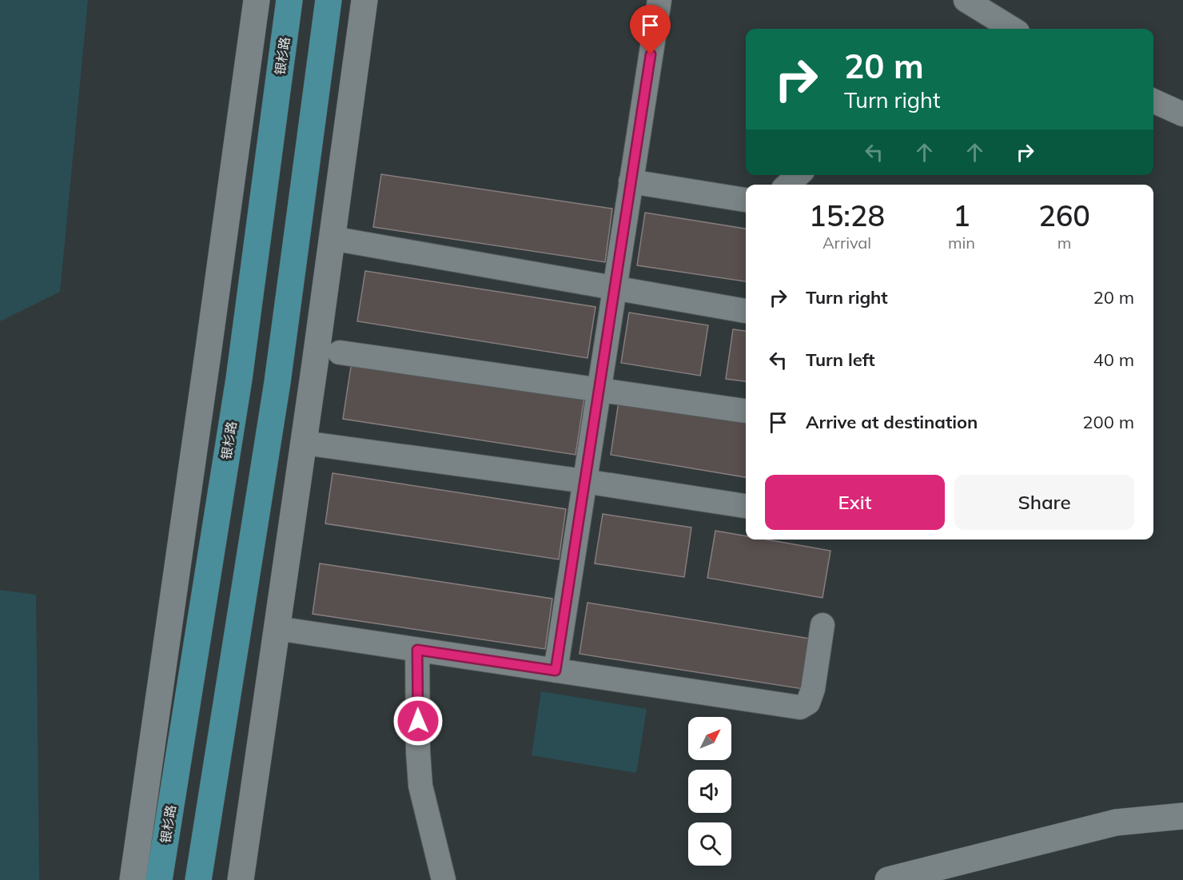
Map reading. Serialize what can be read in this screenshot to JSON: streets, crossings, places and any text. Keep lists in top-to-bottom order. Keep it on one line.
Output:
{"streets":{"main road":["银杉路"]},"north":"top right","page":{"turn":["20 m","Turn right"],"eta":["15:28","Arrival","1","min","260","m"],"list":[{"name":"Turn right","value":"20 m"},{"name":"Turn left","value":"40 m"},{"name":"Arrive at destination","value":"200 m"}],"buttons":["Exit","Share"]}}
